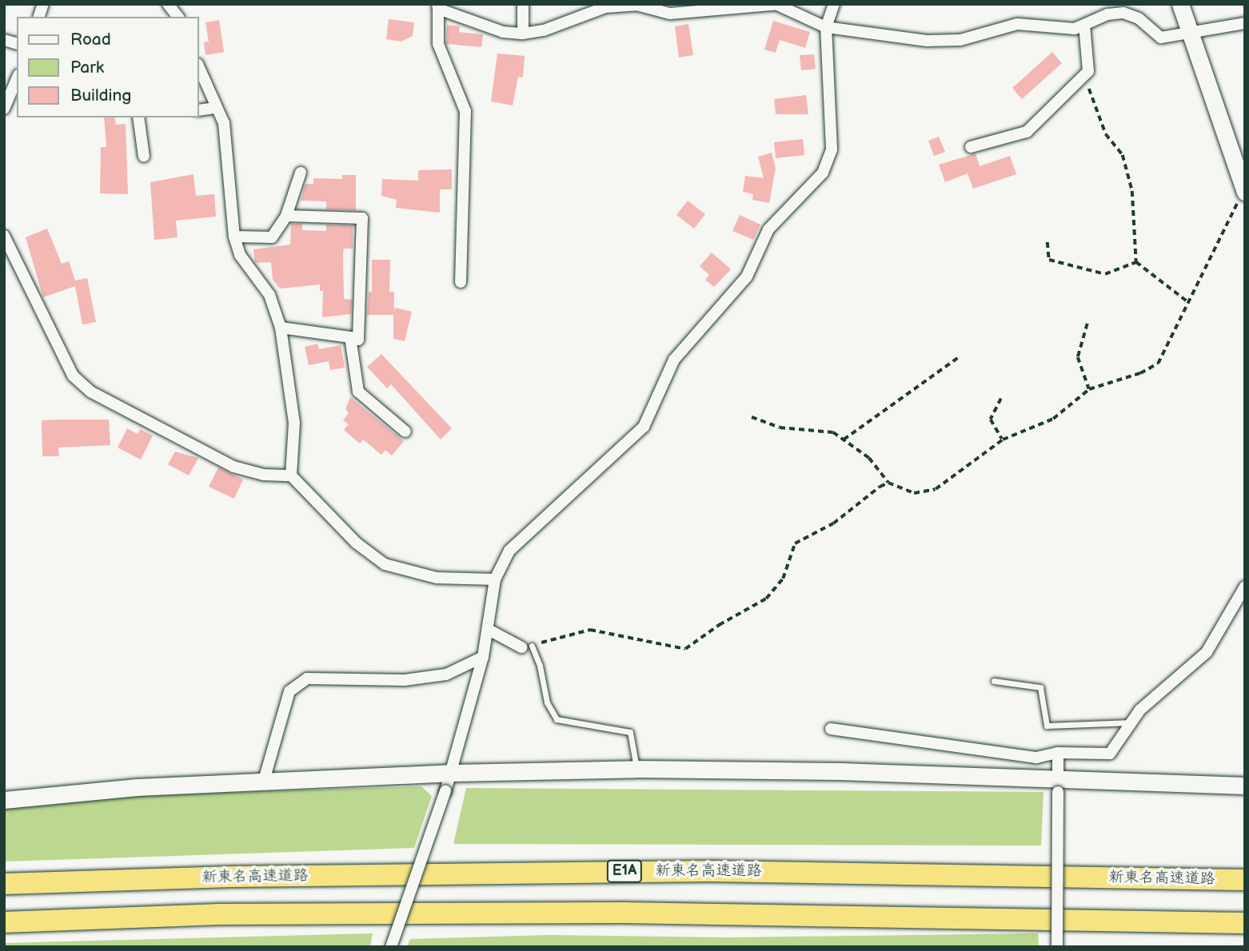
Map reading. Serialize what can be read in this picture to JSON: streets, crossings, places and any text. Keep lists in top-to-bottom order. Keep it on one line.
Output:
{"streets":{"highway":["E1A","新東名高速道路"]},"legend":["Road","Park","Building"]}
